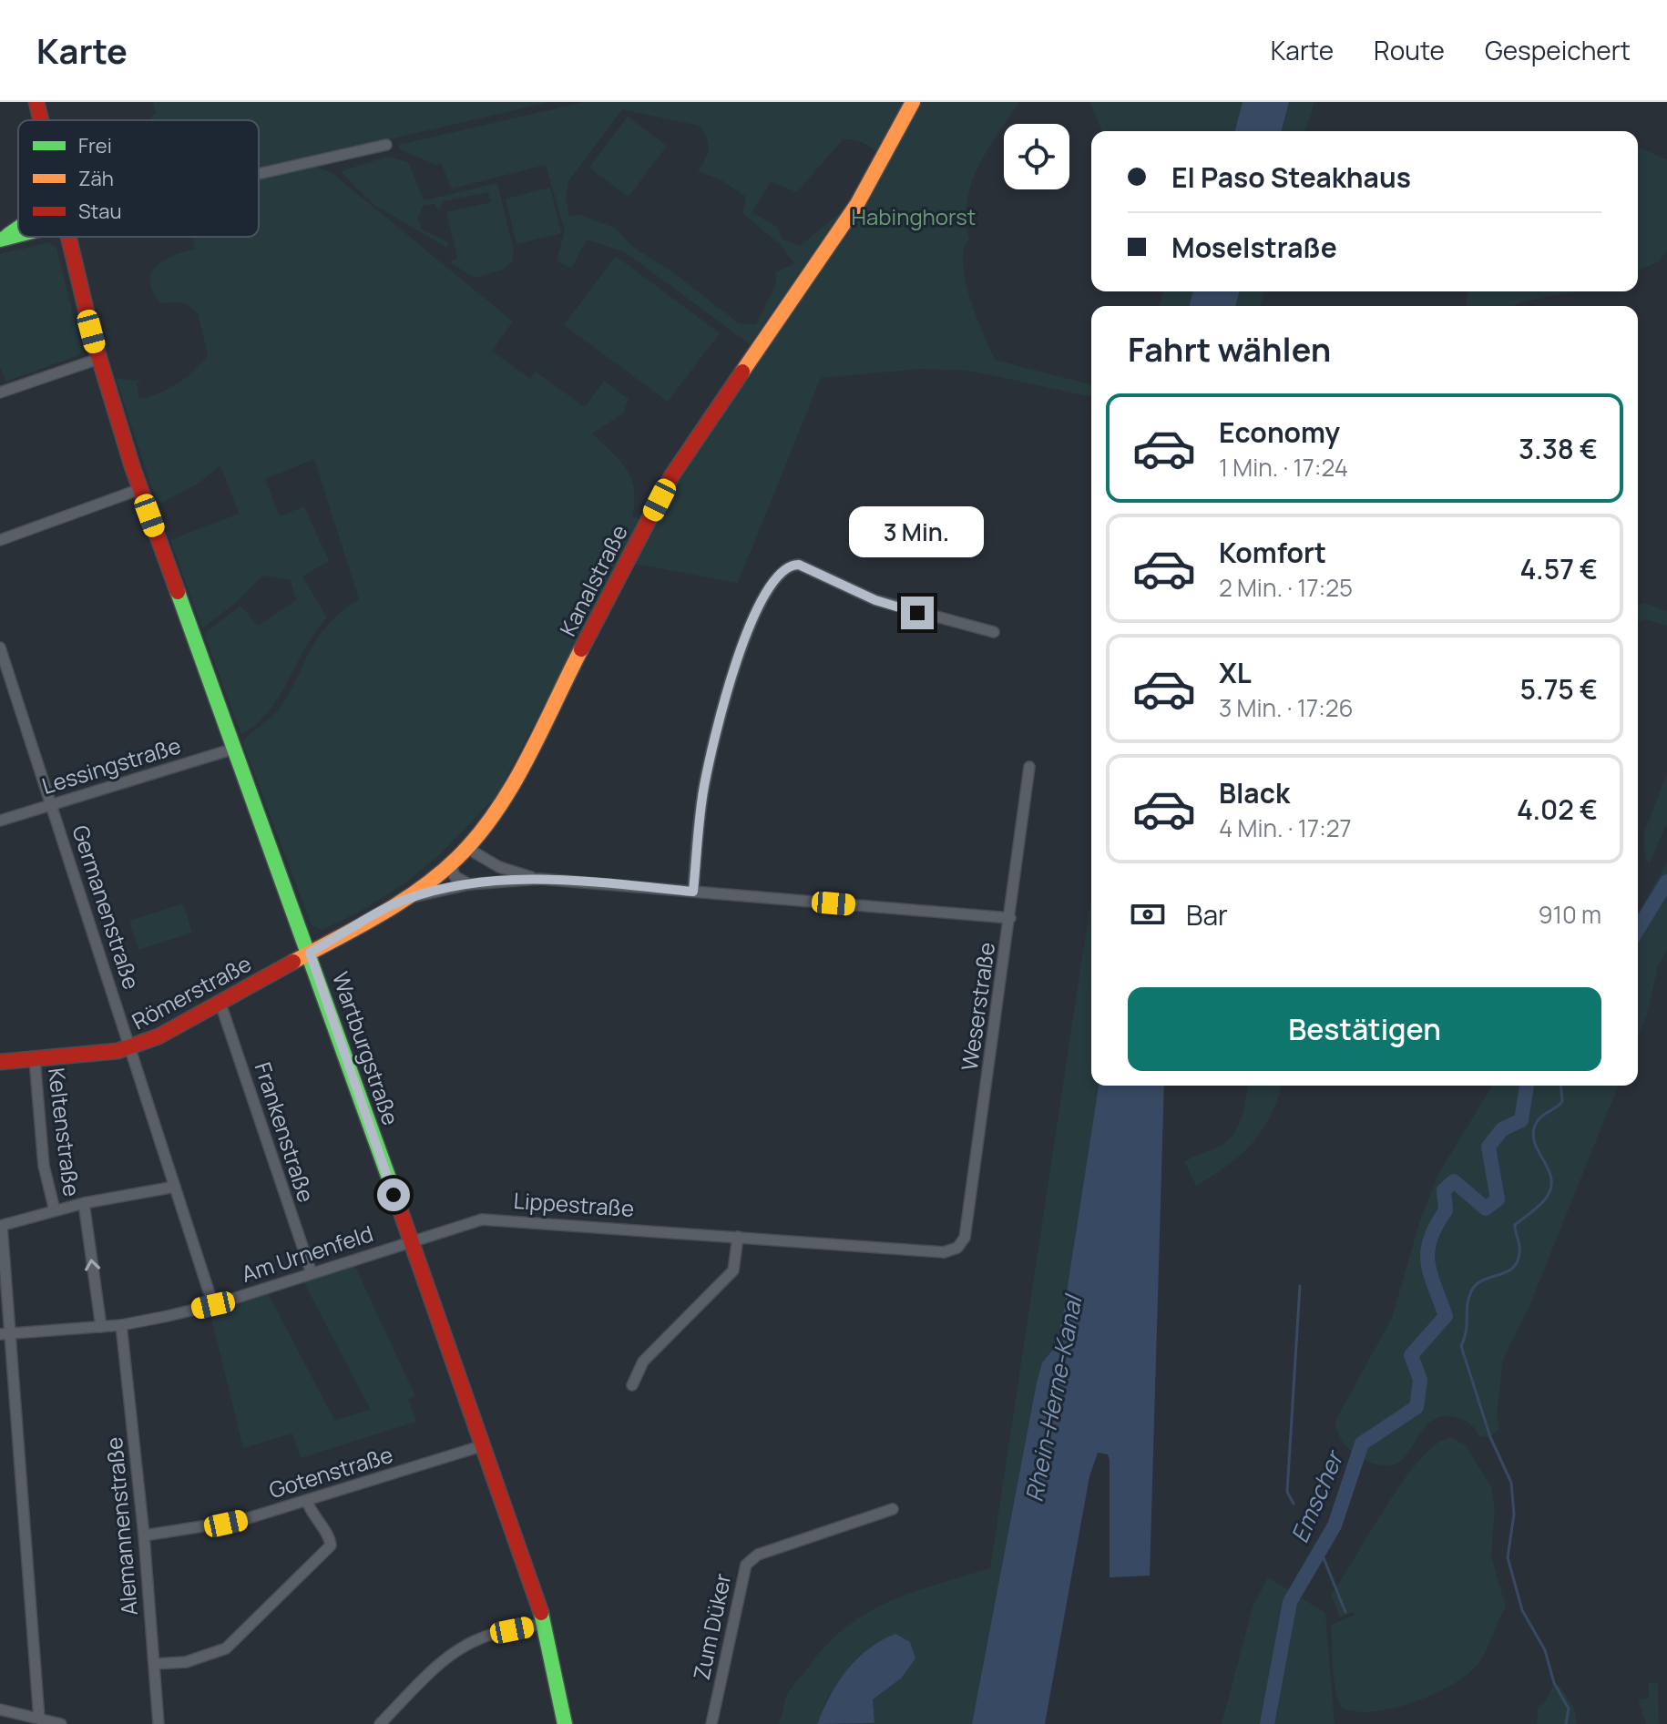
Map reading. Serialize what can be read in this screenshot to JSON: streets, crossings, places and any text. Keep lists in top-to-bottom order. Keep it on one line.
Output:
{"streets":{"main road":["Kanalstraße","Römerstraße","Wartburgstraße"],"street":["Lessingstraße","Germanenstraße","Weserstraße","Keltenstraße","Frankenstraße","Lippestraße","Am Urnenfeld","Gotenstraße","Alemannenstraße","Zum Düker"]},"crossings":[["Kanalstraße","Römerstraße"],["Kanalstraße","Wartburgstraße"],["Lessingstraße","Germanenstraße"],["Lessingstraße","Wartburgstraße"],["Germanenstraße","Römerstraße"],["Germanenstraße","Am Urnenfeld"],["Römerstraße","Wartburgstraße"],["Römerstraße","Keltenstraße"],["Römerstraße","Frankenstraße"],["Weserstraße","Lippestraße"],["Wartburgstraße","Lippestraße"],["Wartburgstraße","Am Urnenfeld"],["Wartburgstraße","Gotenstraße"],["Frankenstraße","Am Urnenfeld"],["Lippestraße","Am Urnenfeld"],["Am Urnenfeld","Alemannenstraße"],["Gotenstraße","Alemannenstraße"]],"water":["Rhein-Herne-Kanal","Emscher"],"parks":["Habinghorst"],"legend":["Frei","Zäh","Stau"],"page":{"header":"Karte","nav":["Karte","Route","Gespeichert"],"banner":["El Paso Steakhaus","Moselstraße"],"heading":"Fahrt wählen","list":[{"name":"Economy","note":"1 Min. · 17:24","value":"3.38 €"},{"name":"Komfort","note":"2 Min. · 17:25","value":"4.57 €"},{"name":"XL","note":"3 Min. · 17:26","value":"5.75 €"},{"name":"Black","note":"4 Min. · 17:27","value":"4.02 €"}],"bubble":"3 Min.","pay":["Bar","910 m"],"buttons":"Bestätigen"}}
